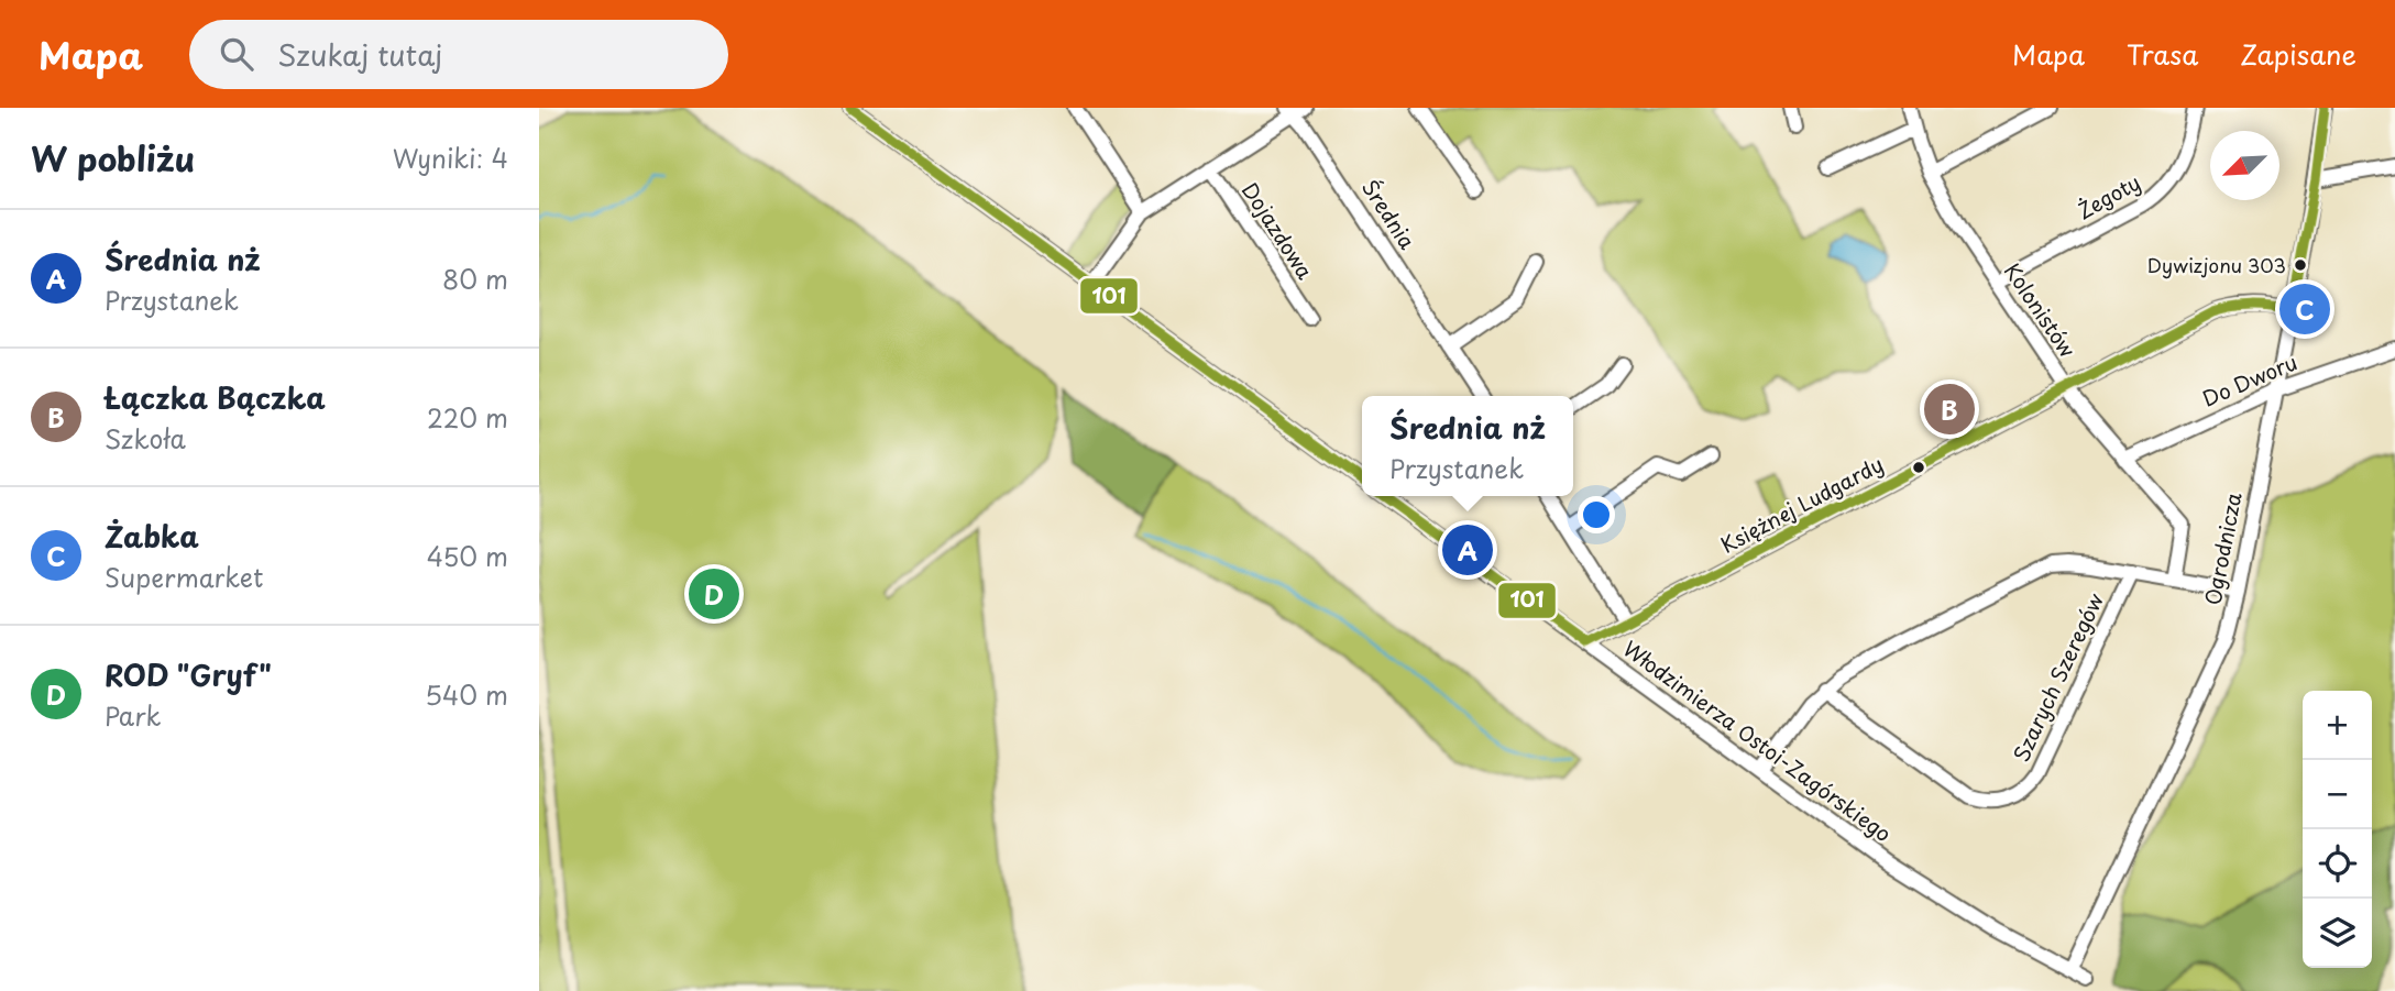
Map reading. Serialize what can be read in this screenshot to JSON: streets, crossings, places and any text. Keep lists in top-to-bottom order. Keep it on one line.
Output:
{"streets":{"street":["Żegoty","Średnia","Dojazdowa","Kolonistów","Do Dworu","Księżnej Ludgardy","Ogrodnicza","Szarych Szeregów","Włodzimierza Ostoi-Zagórskiego"]},"crossings":[["Żegoty","Kolonistów"],["Kolonistów","Do Dworu"],["Kolonistów","Księżnej Ludgardy"],["Do Dworu","Ogrodnicza"],["Księżnej Ludgardy","Ogrodnicza"],["Księżnej Ludgardy","Włodzimierza Ostoi-Zagórskiego"],["Ogrodnicza","Włodzimierza Ostoi-Zagórskiego"]],"places":["Dywizjonu 303"],"lines":["transit line 101"],"north":"bottom left","page":{"header":"Mapa","search":"Szukaj tutaj","nav":["Mapa","Trasa","Zapisane"],"heading":["W pobliżu","Wyniki: 4"],"list":[{"mark":"A","name":"Średnia nż","note":"Przystanek","value":"80 m"},{"mark":"B","name":"Łączka Bączka","note":"Szkoła","value":"220 m"},{"mark":"C","name":"Żabka","note":"Supermarket","value":"450 m"},{"mark":"D","name":"ROD \"Gryf\"","note":"Park","value":"540 m"}],"pins":["C","B","A","D"],"popup":["Średnia nż","Przystanek"],"map_buttons":["+","−"]}}
